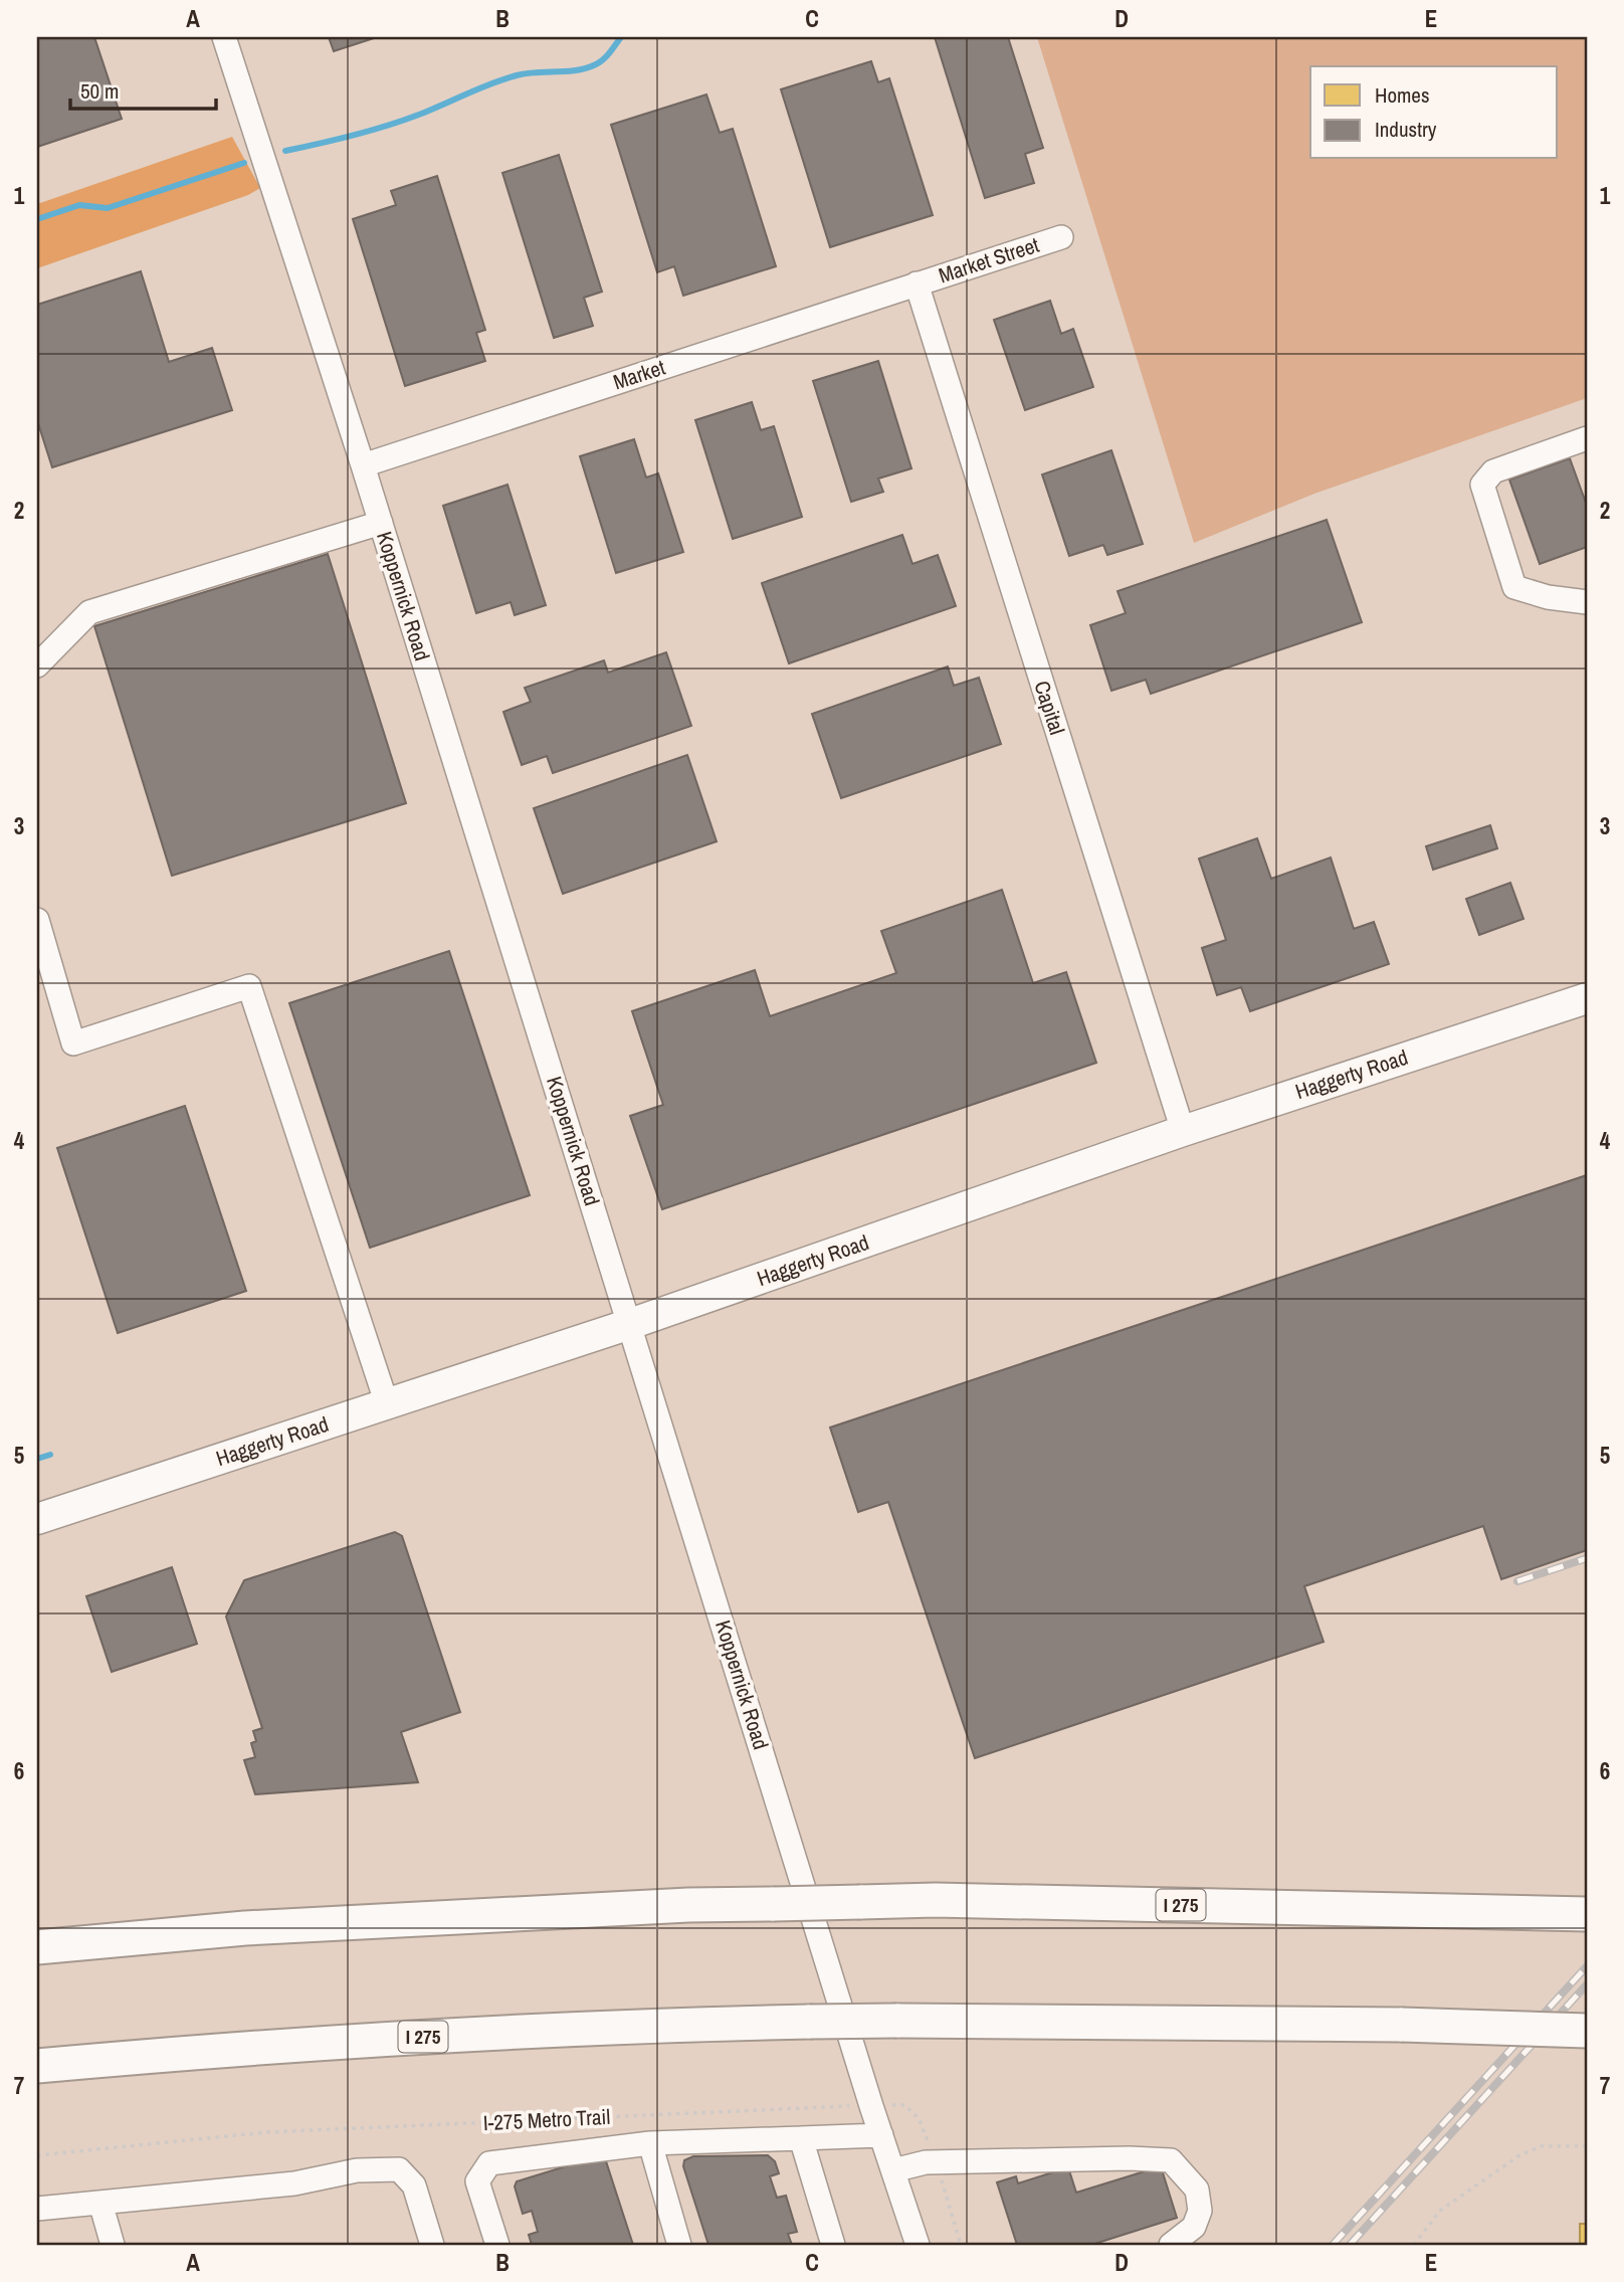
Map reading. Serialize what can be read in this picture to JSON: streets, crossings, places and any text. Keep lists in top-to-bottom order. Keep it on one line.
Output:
{"streets":{"highway":["I 275"],"main road":["Haggerty Road"],"street":["Market Street","Market","Koppernick Road","Capital"],"path":["I-275 Metro Trail"]},"crossings":[["Market Street","Market"],["Market Street","Capital"],["Market","Koppernick Road"],["Market","Capital"],["Koppernick Road","Haggerty Road"],["Koppernick Road","I-275 Metro Trail"],["Capital","Haggerty Road"]],"legend":["Homes","Industry"],"scale_bar":"50 m","grid":{"columns":["A","B","C","D","E"],"rows":["1","2","3","4","5","6","7"]}}
